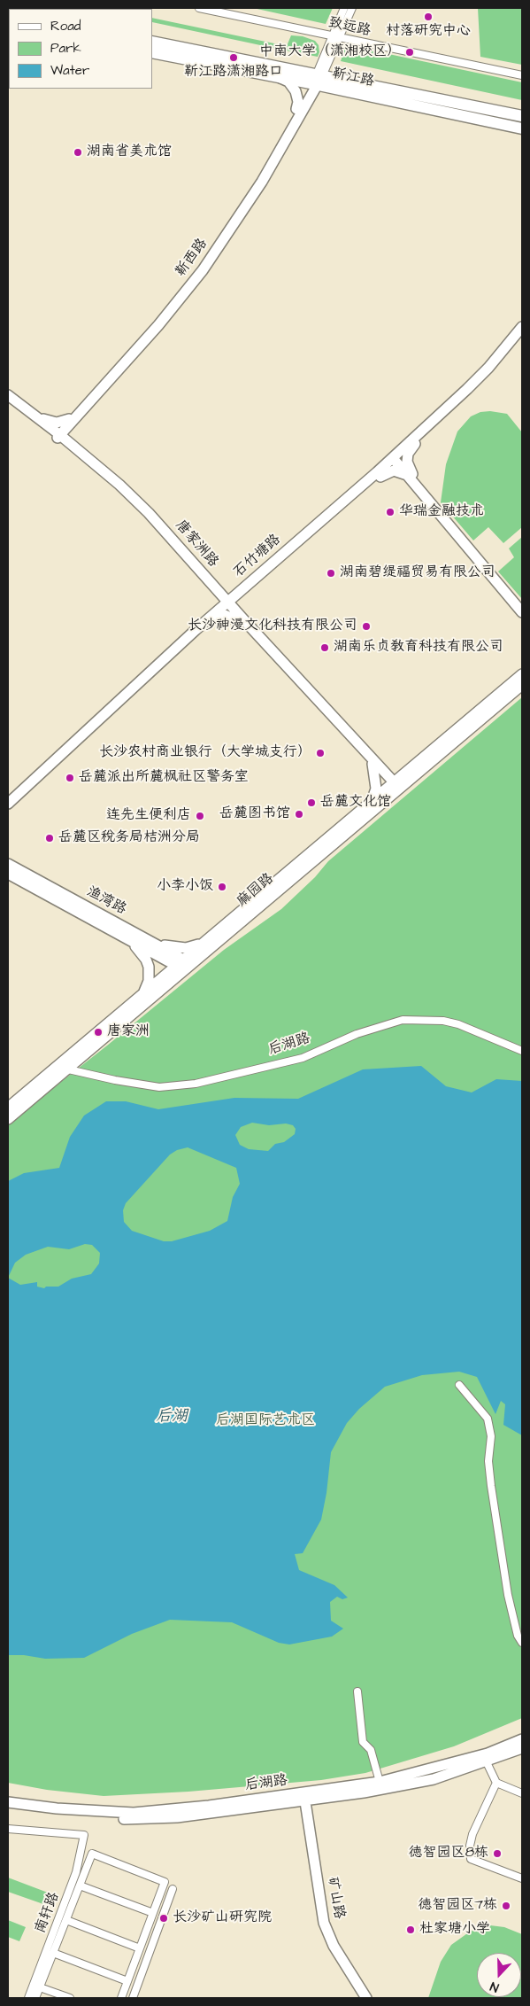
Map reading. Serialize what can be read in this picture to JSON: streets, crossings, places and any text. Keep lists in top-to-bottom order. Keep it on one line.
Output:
{"streets":{"main road":["靳江路"],"street":["致远路","靳西路","唐家洲路","石竹塘路","麻园路","渔湾路","后湖路","矿山路","南轩路"]},"crossings":[["靳江路","靳西路"],["靳西路","唐家洲路"],["唐家洲路","石竹塘路"],["唐家洲路","麻园路"],["麻园路","渔湾路"],["麻园路","后湖路"],["后湖路","矿山路"]],"water":["后湖"],"parks":["后湖国际艺术区"],"places":["村落研究中心","中南大学（潇湘校区）","靳江路潇湘路口","湖南省美术馆","华瑞金融技术","湖南碧缇福贸易有限公司","长沙神漫文化科技有限公司","湖南乐贞教育科技有限公司","长沙农村商业银行（大学城支行）","岳麓派出所麓枫社区警务室","岳麓文化馆","岳麓图书馆","连先生便利店","岳麓区税务局桔洲分局","小李小饭","唐家洲","徳智园区8栋","徳智园区7栋","长沙矿山研究院","杜家塘小学"],"legend":["Road","Park","Water"],"north":"bottom"}
